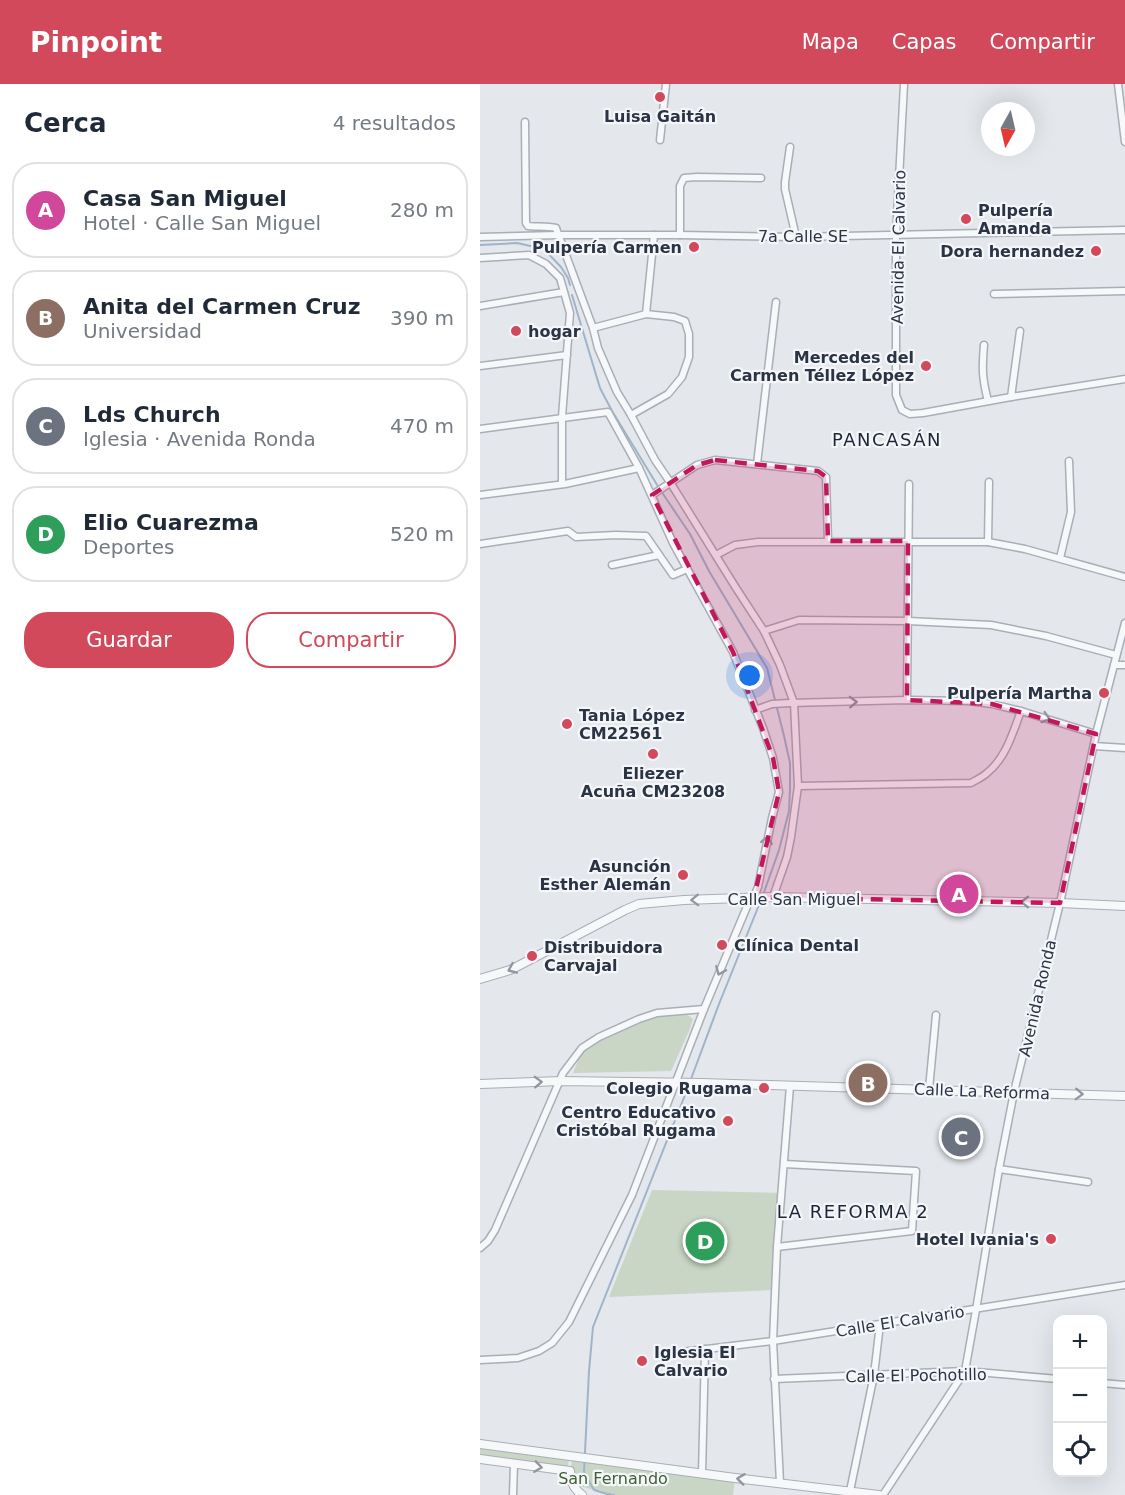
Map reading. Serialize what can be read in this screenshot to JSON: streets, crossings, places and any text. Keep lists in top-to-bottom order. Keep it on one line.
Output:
{"streets":{"street":["7a Calle SE","Avenida El Calvario","Calle San Miguel","Avenida Ronda","Calle La Reforma","Calle El Calvario","Calle El Pochotillo"]},"crossings":[["7a Calle SE","Avenida El Calvario"],["Calle San Miguel","Avenida Ronda"],["Avenida Ronda","Calle La Reforma"],["Avenida Ronda","Calle El Calvario"],["Avenida Ronda","Calle El Pochotillo"]],"one_way":["Calle San Miguel"],"districts":["PANCASÁN","LA REFORMA 2"],"parks":["San Fernando"],"places":["Luisa Gaitán","Pulpería Amanda","Pulpería Carmen","Dora hernandez","hogar","Mercedes del Carmen Téllez López","Pulpería Martha","Tania López CM22561","Eliezer Acuña CM23208","Asunción Esther Alemán","Clínica Dental","Distribuidora Carvajal","Colegio Rugama","Centro Educativo Cristóbal Rugama","Hotel Ivania's","Iglesia El Calvario"],"north":"bottom","page":{"header":"Pinpoint","nav":["Mapa","Capas","Compartir"],"heading":["Cerca","4 resultados"],"list":[{"mark":"A","name":"Casa San Miguel","note":"Hotel · Calle San Miguel","value":"280 m"},{"mark":"B","name":"Anita del Carmen Cruz","note":"Universidad","value":"390 m"},{"mark":"C","name":"Lds Church","note":"Iglesia · Avenida Ronda","value":"470 m"},{"mark":"D","name":"Elio Cuarezma","note":"Deportes","value":"520 m"}],"buttons":["Guardar","Compartir"],"pins":["A","B","C","D"],"map_buttons":["+","−"]}}
